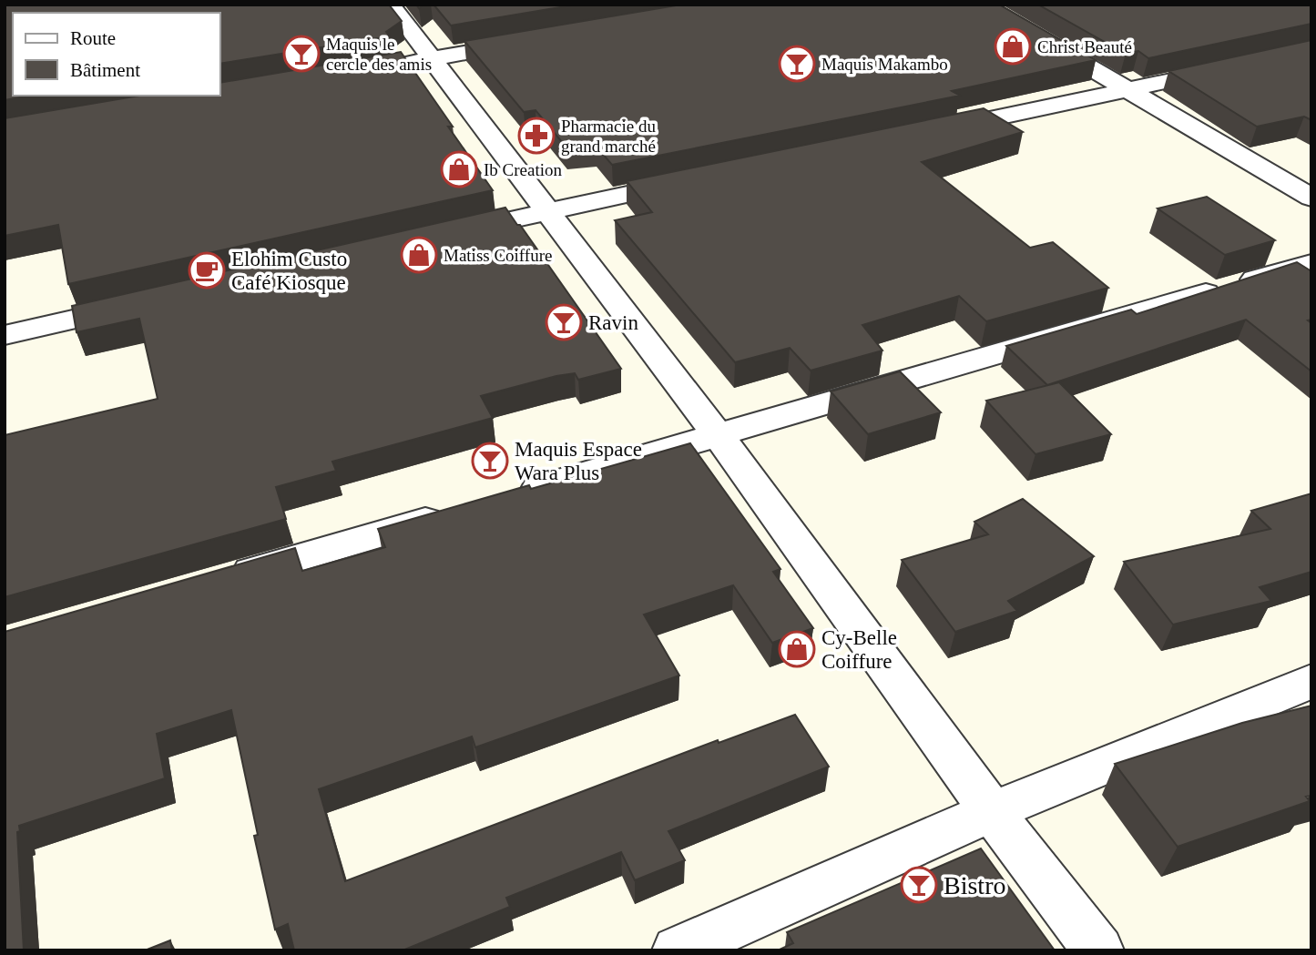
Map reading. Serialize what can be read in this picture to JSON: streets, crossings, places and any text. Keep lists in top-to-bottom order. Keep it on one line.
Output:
{"places":{"shop":["Christ Beauté","Ib Creation","Matiss Coiffure","Cy-Belle Coiffure"],"bar":["Maquis le cercle des amis","Maquis Makambo","Ravin","Maquis Espace Wara Plus","Bistro"],"pharmacy":["Pharmacie du grand marché"],"cafe":["Elohim Custo Café Kiosque"]},"legend":["Route","Bâtiment"]}
